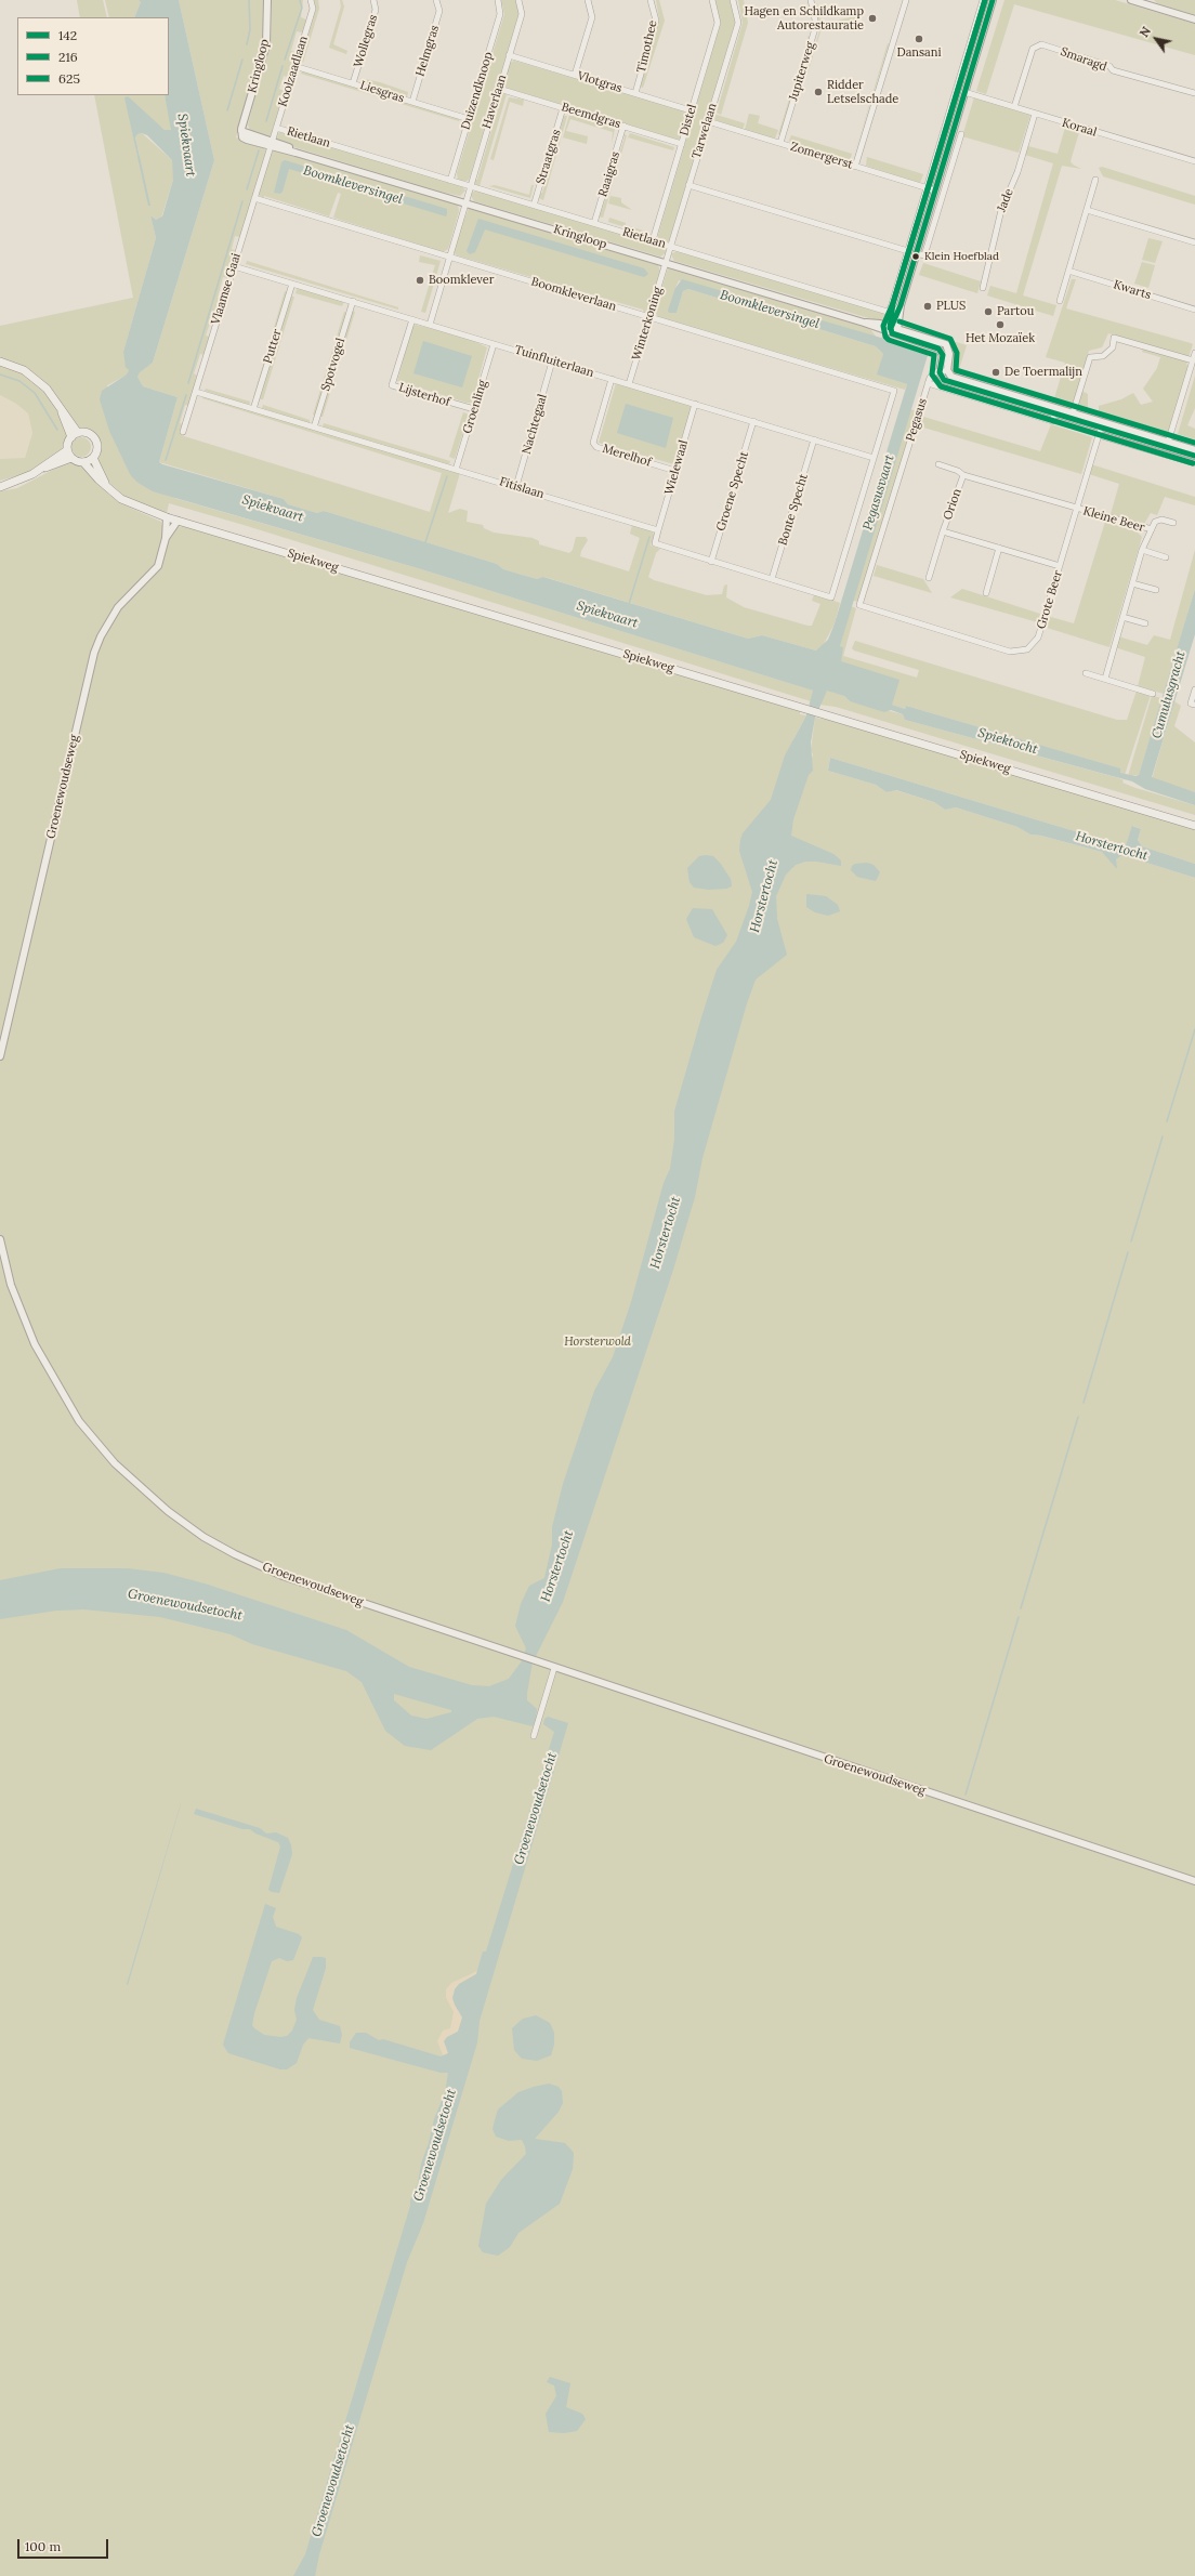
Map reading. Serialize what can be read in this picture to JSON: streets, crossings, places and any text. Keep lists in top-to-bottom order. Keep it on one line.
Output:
{"streets":{"main road":["Spiekweg"],"street":["Wollegras","Timothee","Helmgras","Smaragd","Kringloop","Koolzaadlaan","Jupiterweg","Vlotgras","Duizendknoop","Liesgras","Haverlaan","Beemdgras","Distel","Koraal","Tarwelaan","Rietlaan","Zomergerst","Straatgras","Raaigras","Jade","Vlaamse Gaai","Kwarts","Boomkleverlaan","Winterkoning","Putter","Tuinfluiterlaan","Spotvogel","Lijsterhof","Groenling","Pegasus","Nachtegaal","Merelhof","Wielewaal","Fitislaan","Groene Specht","Orion","Bonte Specht","Kleine Beer","Grote Beer","Groenewoudseweg"]},"crossings":[["Wollegras","Liesgras"],["Timothee","Vlotgras"],["Helmgras","Liesgras"],["Smaragd","Koraal"],["Kringloop","Koolzaadlaan"],["Kringloop","Haverlaan"],["Kringloop","Tarwelaan"],["Kringloop","Vlaamse Gaai"],["Kringloop","Winterkoning"],["Kringloop","Pegasus"],["Koolzaadlaan","Liesgras"],["Koolzaadlaan","Rietlaan"],["Koolzaadlaan","Vlaamse Gaai"],["Jupiterweg","Zomergerst"],["Vlotgras","Haverlaan"],["Vlotgras","Distel"],["Duizendknoop","Liesgras"],["Duizendknoop","Rietlaan"],["Haverlaan","Beemdgras"],["Haverlaan","Rietlaan"],["Haverlaan","Boomkleverlaan"],["Haverlaan","Tuinfluiterlaan"],["Beemdgras","Distel"],["Beemdgras","Straatgras"],["Beemdgras","Raaigras"],["Distel","Rietlaan"],["Koraal","Jade"],["Tarwelaan","Rietlaan"],["Tarwelaan","Zomergerst"],["Tarwelaan","Winterkoning"],["Rietlaan","Zomergerst"],["Rietlaan","Straatgras"],["Rietlaan","Raaigras"],["Vlaamse Gaai","Boomkleverlaan"],["Vlaamse Gaai","Tuinfluiterlaan"],["Vlaamse Gaai","Fitislaan"],["Boomkleverlaan","Winterkoning"],["Boomkleverlaan","Tuinfluiterlaan"],["Winterkoning","Tuinfluiterlaan"],["Putter","Tuinfluiterlaan"],["Putter","Fitislaan"],["Tuinfluiterlaan","Spotvogel"],["Tuinfluiterlaan","Lijsterhof"],["Tuinfluiterlaan","Groenling"],["Tuinfluiterlaan","Nachtegaal"],["Tuinfluiterlaan","Merelhof"],["Tuinfluiterlaan","Wielewaal"],["Tuinfluiterlaan","Groene Specht"],["Tuinfluiterlaan","Bonte Specht"],["Spotvogel","Fitislaan"],["Lijsterhof","Groenling"],["Groenling","Fitislaan"],["Pegasus","Grote Beer"],["Nachtegaal","Fitislaan"],["Merelhof","Wielewaal"],["Wielewaal","Fitislaan"],["Orion","Kleine Beer"],["Orion","Grote Beer"],["Kleine Beer","Grote Beer"],["Spiekweg","Groenewoudseweg"]],"water":["Spiekvaart","Boomkleversingel","Pegasusvaart","Cumulusgracht","Spiektocht","Horstertocht","Groenewoudsetocht"],"parks":["Horsterwold"],"places":["Hagen en Schildkamp Autorestauratie","Dansani","Ridder Letselschade","Klein Hoefblad","Boomklever","PLUS","Partou","Het Mozaïek","De Toermalijn"],"lines":["transit line 142","transit line 216","transit line 625"],"legend":["142","216","625"],"scale_bar":"100 m","north":"top left"}
